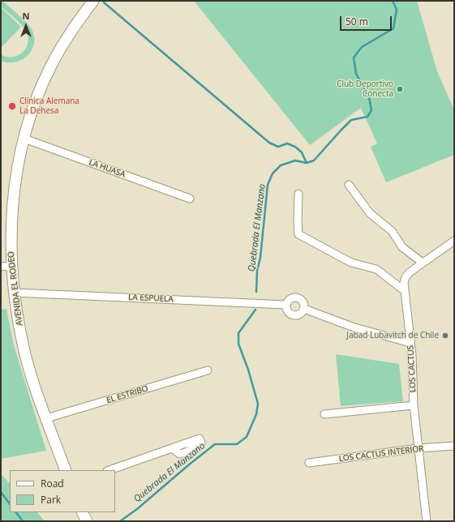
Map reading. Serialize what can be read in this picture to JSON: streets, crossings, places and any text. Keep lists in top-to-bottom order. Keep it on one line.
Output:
{"streets":{"street":["LA HUASA","AVENIDA EL RODEO","LA ESPUELA","LOS CACTUS","EL ESTRIBO","LOS CACTUS INTERIOR"]},"crossings":[["LA HUASA","AVENIDA EL RODEO"],["AVENIDA EL RODEO","LA ESPUELA"],["AVENIDA EL RODEO","EL ESTRIBO"],["LOS CACTUS","LOS CACTUS INTERIOR"]],"water":["Quebrada El Manzano"],"places":["Club Deportivo Conecta","Clínica Alemana La Dehesa","Jabad Lubavitch de Chile"],"legend":["Road","Park"],"scale_bar":"50 m","north":"top"}
